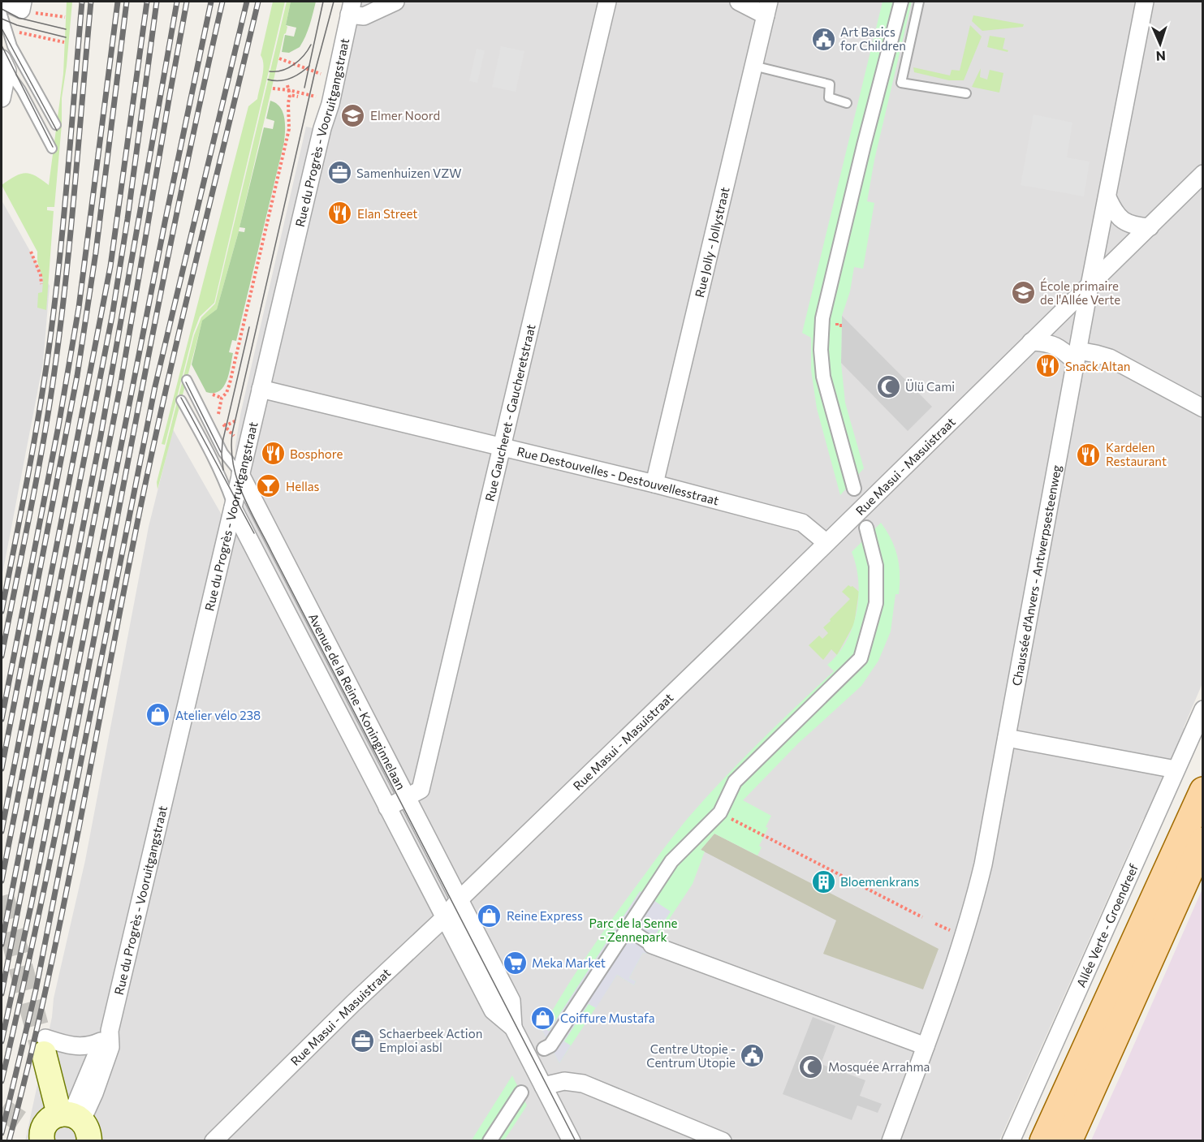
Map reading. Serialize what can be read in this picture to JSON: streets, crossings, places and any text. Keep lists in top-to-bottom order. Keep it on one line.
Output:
{"streets":{"street":["Rue du Progrès - Vooruitgangstraat","Rue Jolly - Jollystraat","Rue Gaucheret - Gaucheretstraat","Rue Masui - Masuistraat","Rue Destouvelles - Destouvellesstraat","Chaussée d'Anvers - Antwerpsesteenweg","Avenue de la Reine - Koninginnelaan","Allée Verte - Groendreef"]},"crossings":[["Rue du Progrès - Vooruitgangstraat","Rue Destouvelles - Destouvellesstraat"],["Rue du Progrès - Vooruitgangstraat","Avenue de la Reine - Koninginnelaan"],["Rue Jolly - Jollystraat","Rue Destouvelles - Destouvellesstraat"],["Rue Gaucheret - Gaucheretstraat","Rue Destouvelles - Destouvellesstraat"],["Rue Gaucheret - Gaucheretstraat","Avenue de la Reine - Koninginnelaan"],["Rue Masui - Masuistraat","Rue Destouvelles - Destouvellesstraat"],["Rue Masui - Masuistraat","Chaussée d'Anvers - Antwerpsesteenweg"],["Rue Masui - Masuistraat","Avenue de la Reine - Koninginnelaan"]],"parks":["Parc de la Senne - Zennepark"],"places":{"public building":["Art Basics for Children","Centre Utopie - Centrum Utopie"],"school or university":["Elmer Noord","École primaire de l'Allée Verte"],"office":["Samenhuizen VZW","Schaerbeek Action Emploi asbl"],"restaurant":["Elan Street","Snack Altan","Bosphore","Kardelen Restaurant"],"mosque":["Ülü Cami","Mosquée Arrahma"],"bar":["Hellas"],"shop":["Atelier vélo 238","Reine Express","Coiffure Mustafa"],"building":["Bloemenkrans"],"supermarket":["Meka Market"]},"north":"bottom"}
